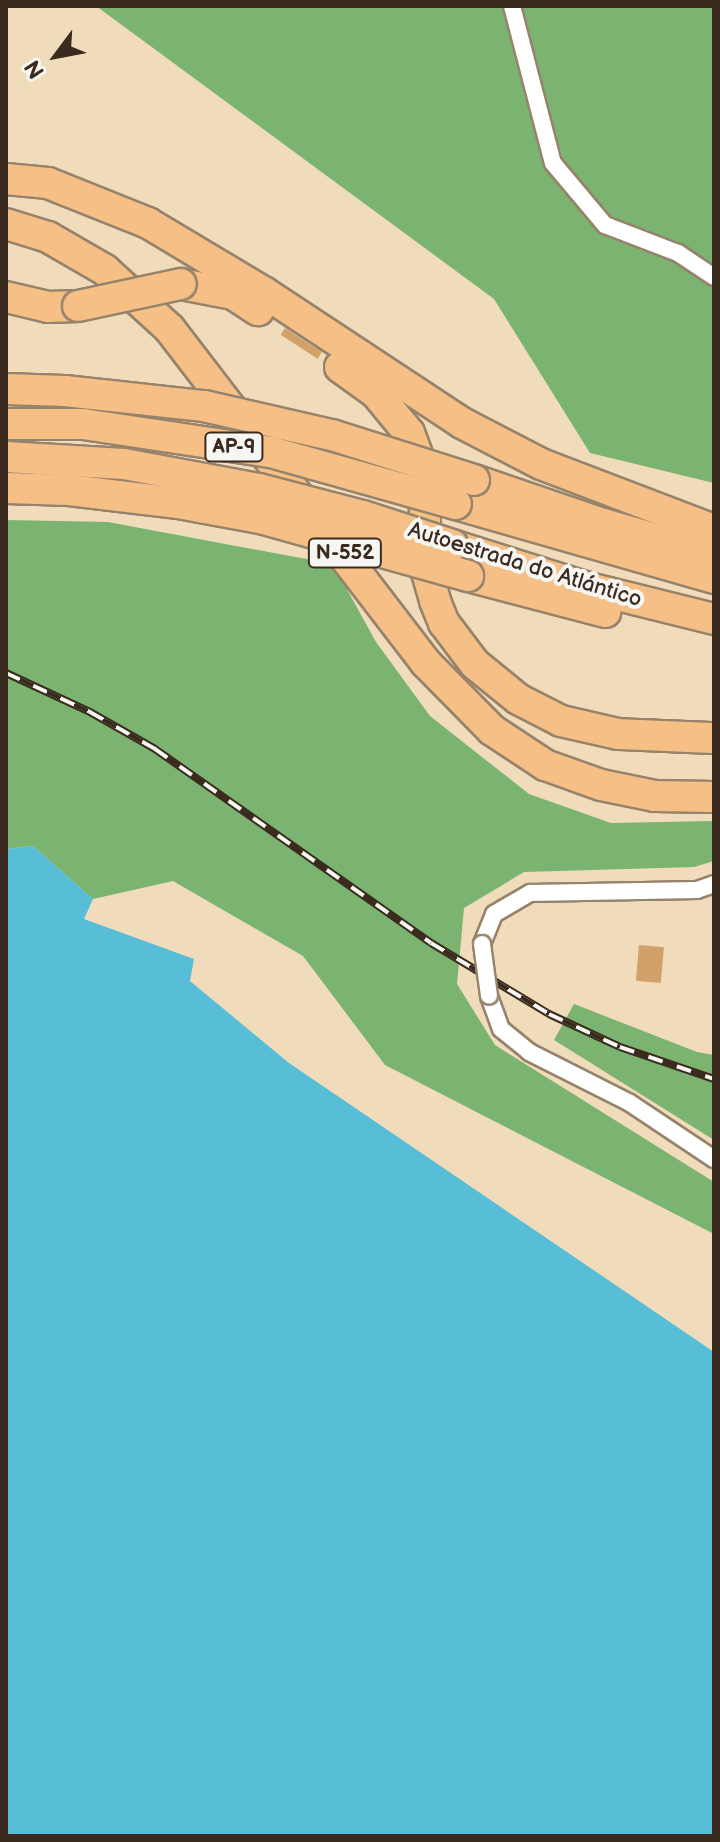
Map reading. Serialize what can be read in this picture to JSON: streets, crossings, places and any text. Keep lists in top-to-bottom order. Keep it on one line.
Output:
{"streets":{"highway":["AP-9","N-552","Autoestrada do Atlántico"]},"north":"bottom left"}
